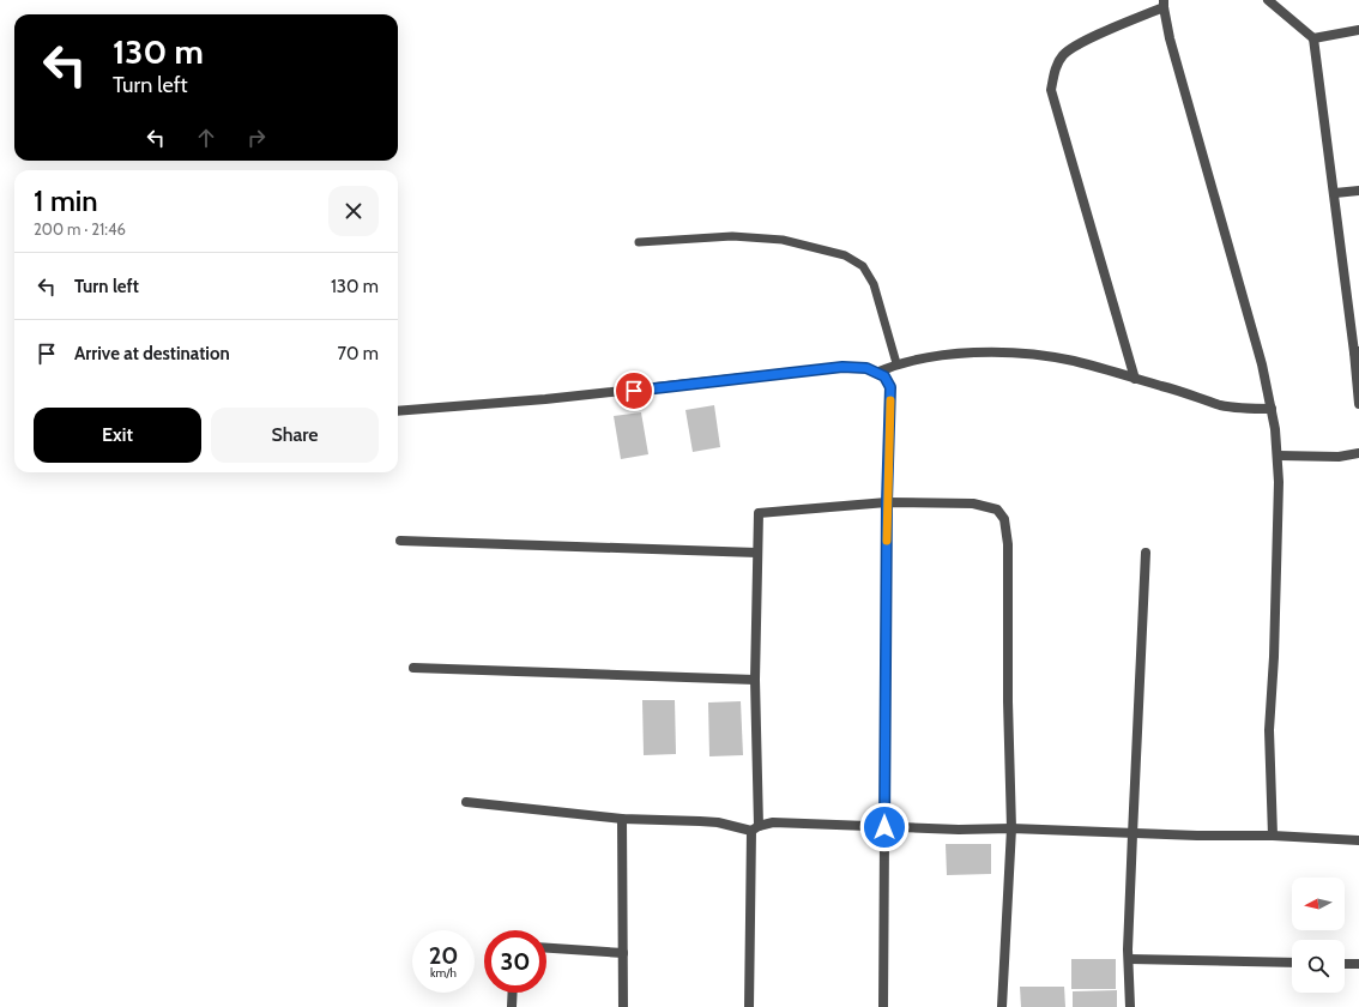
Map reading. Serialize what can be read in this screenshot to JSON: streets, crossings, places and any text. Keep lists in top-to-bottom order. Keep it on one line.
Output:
{"north":"left","page":{"turn":["130 m","Turn left"],"heading":["1 min","200 m · 21:46"],"list":[{"name":"Turn left","value":"130 m"},{"name":"Arrive at destination","value":"70 m"}],"buttons":["Exit","Share"],"speed":"20 km/h","limit":"30"}}
